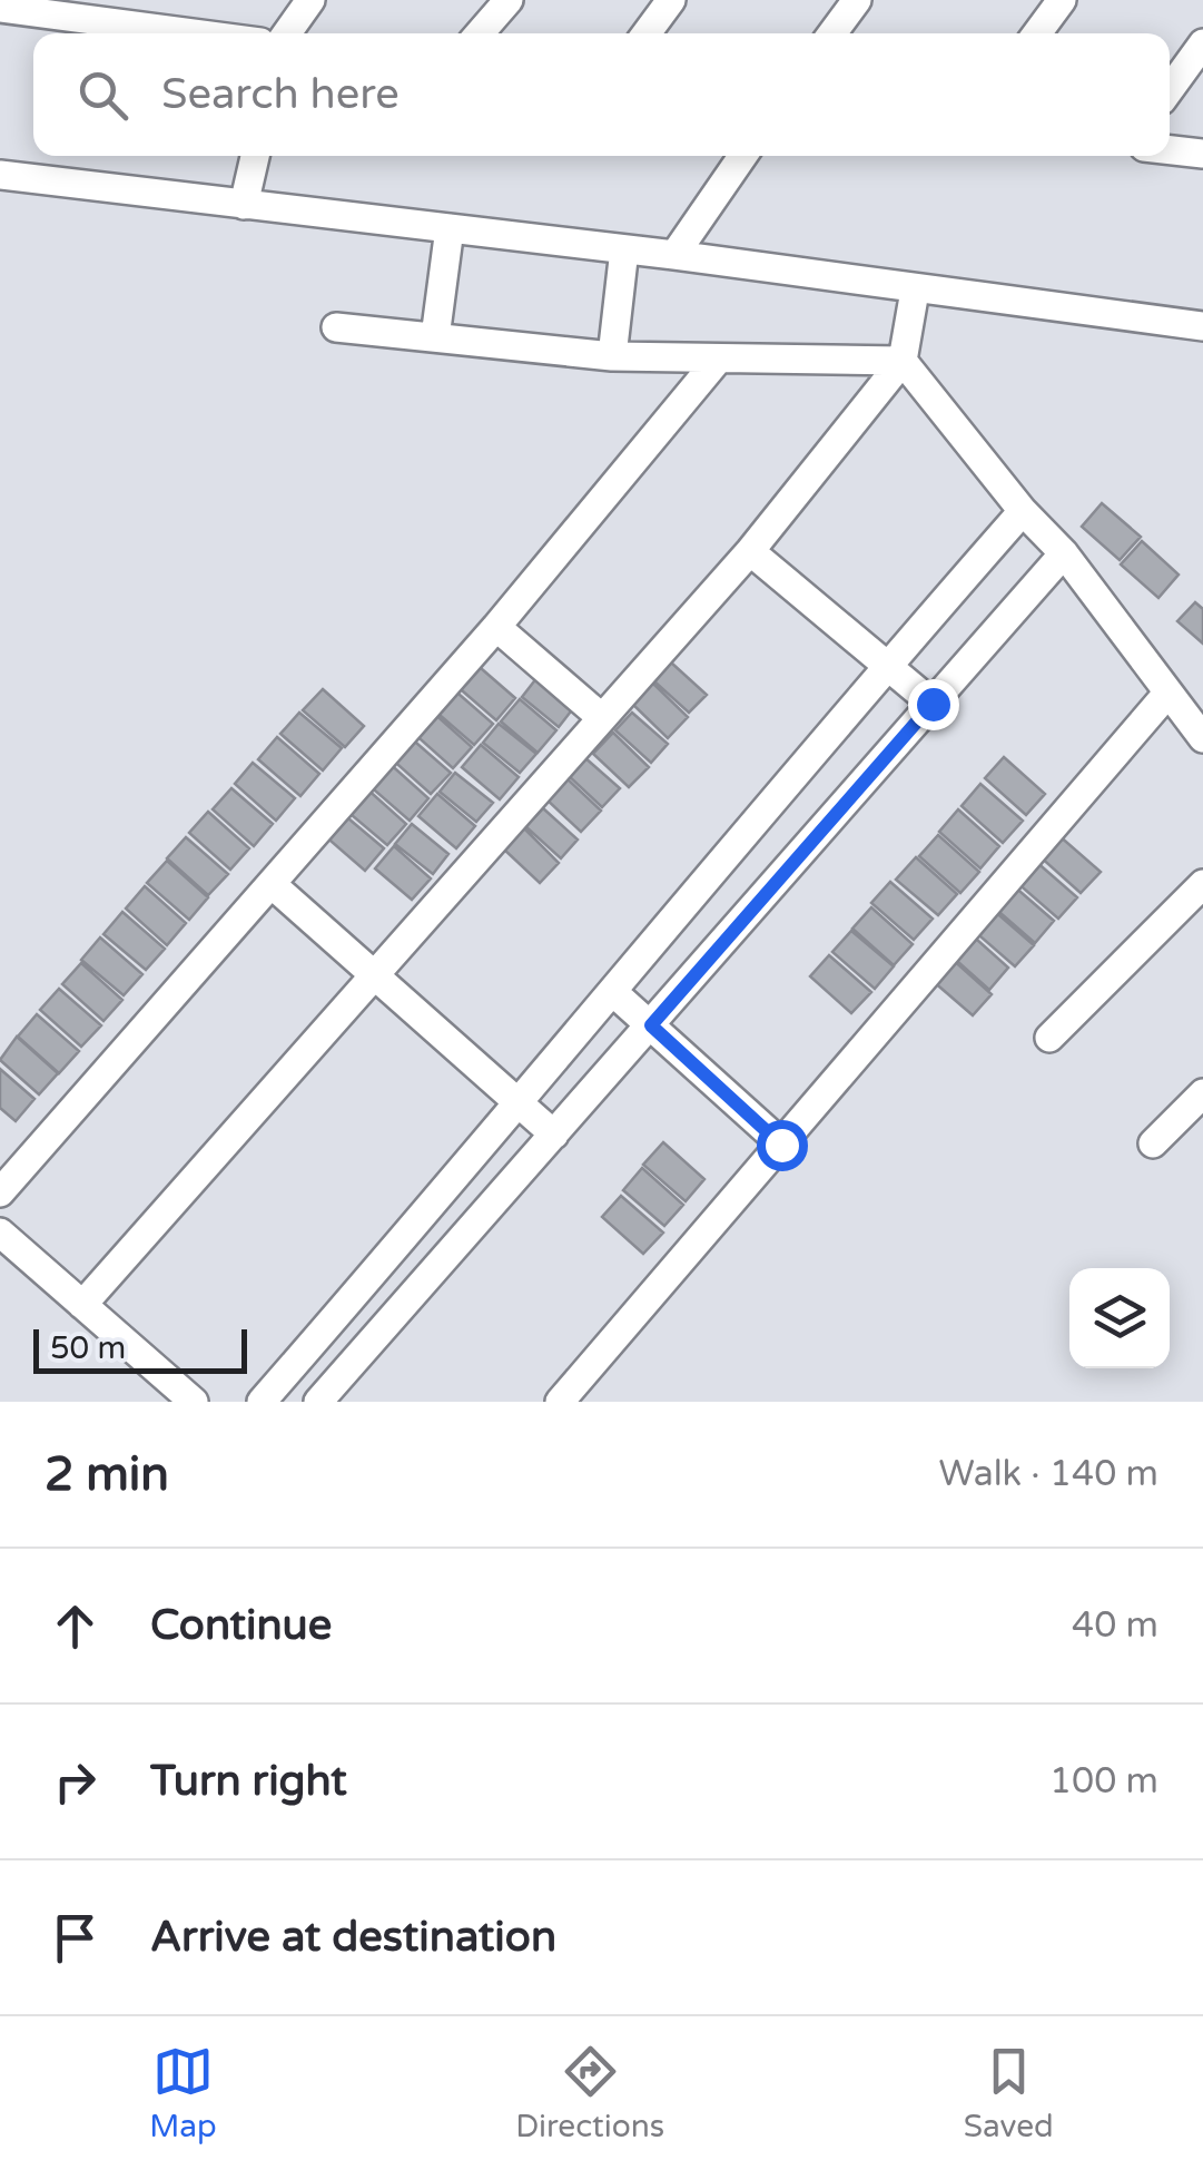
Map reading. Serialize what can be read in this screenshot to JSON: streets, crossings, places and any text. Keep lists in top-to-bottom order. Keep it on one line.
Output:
{"scale_bar":"50 m","page":{"search":"Search here","scale":"50 m","heading":["2 min","Walk · 140 m"],"list":[["Continue","40 m"],["Turn right","100 m"],"Arrive at destination"],"nav":["Map","Directions","Saved"]}}
